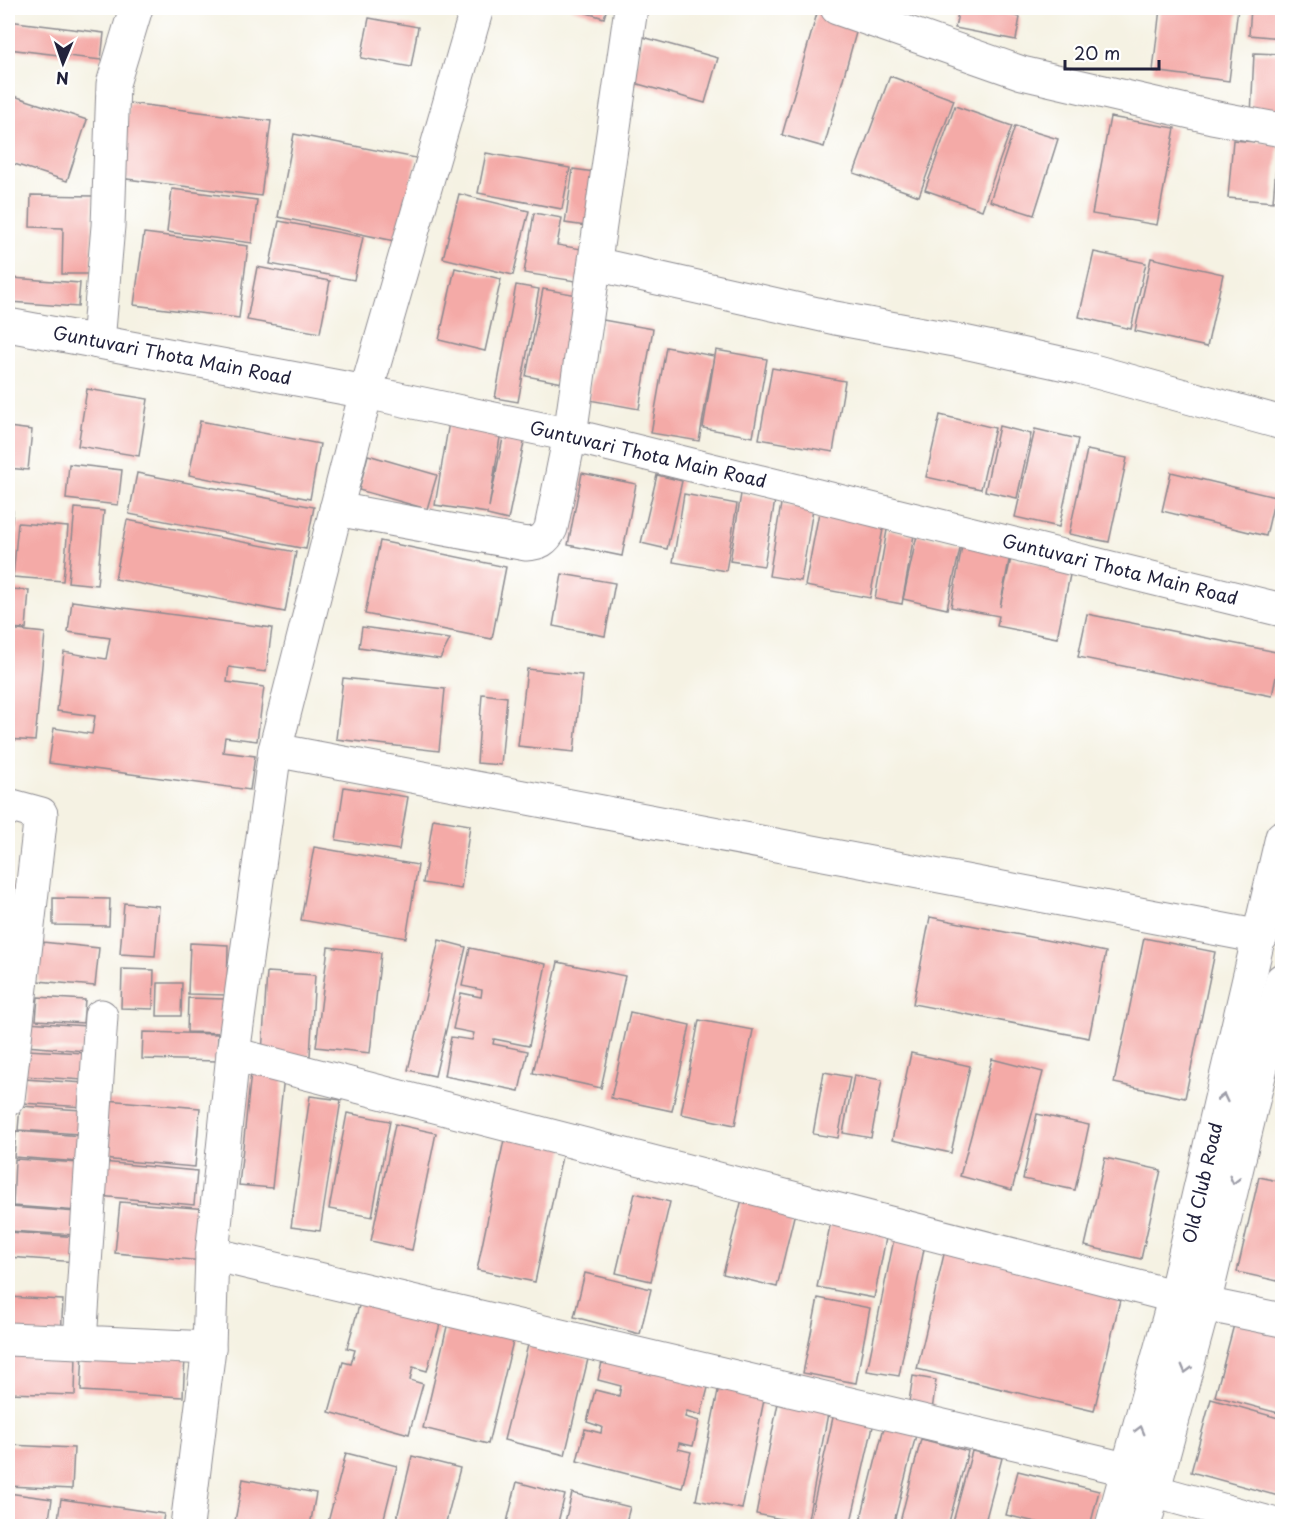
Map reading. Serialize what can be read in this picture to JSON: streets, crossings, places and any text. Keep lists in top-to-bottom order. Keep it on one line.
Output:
{"streets":{"street":["Guntuvari Thota Main Road","Old Club Road"]},"scale_bar":"20 m","north":"bottom"}
